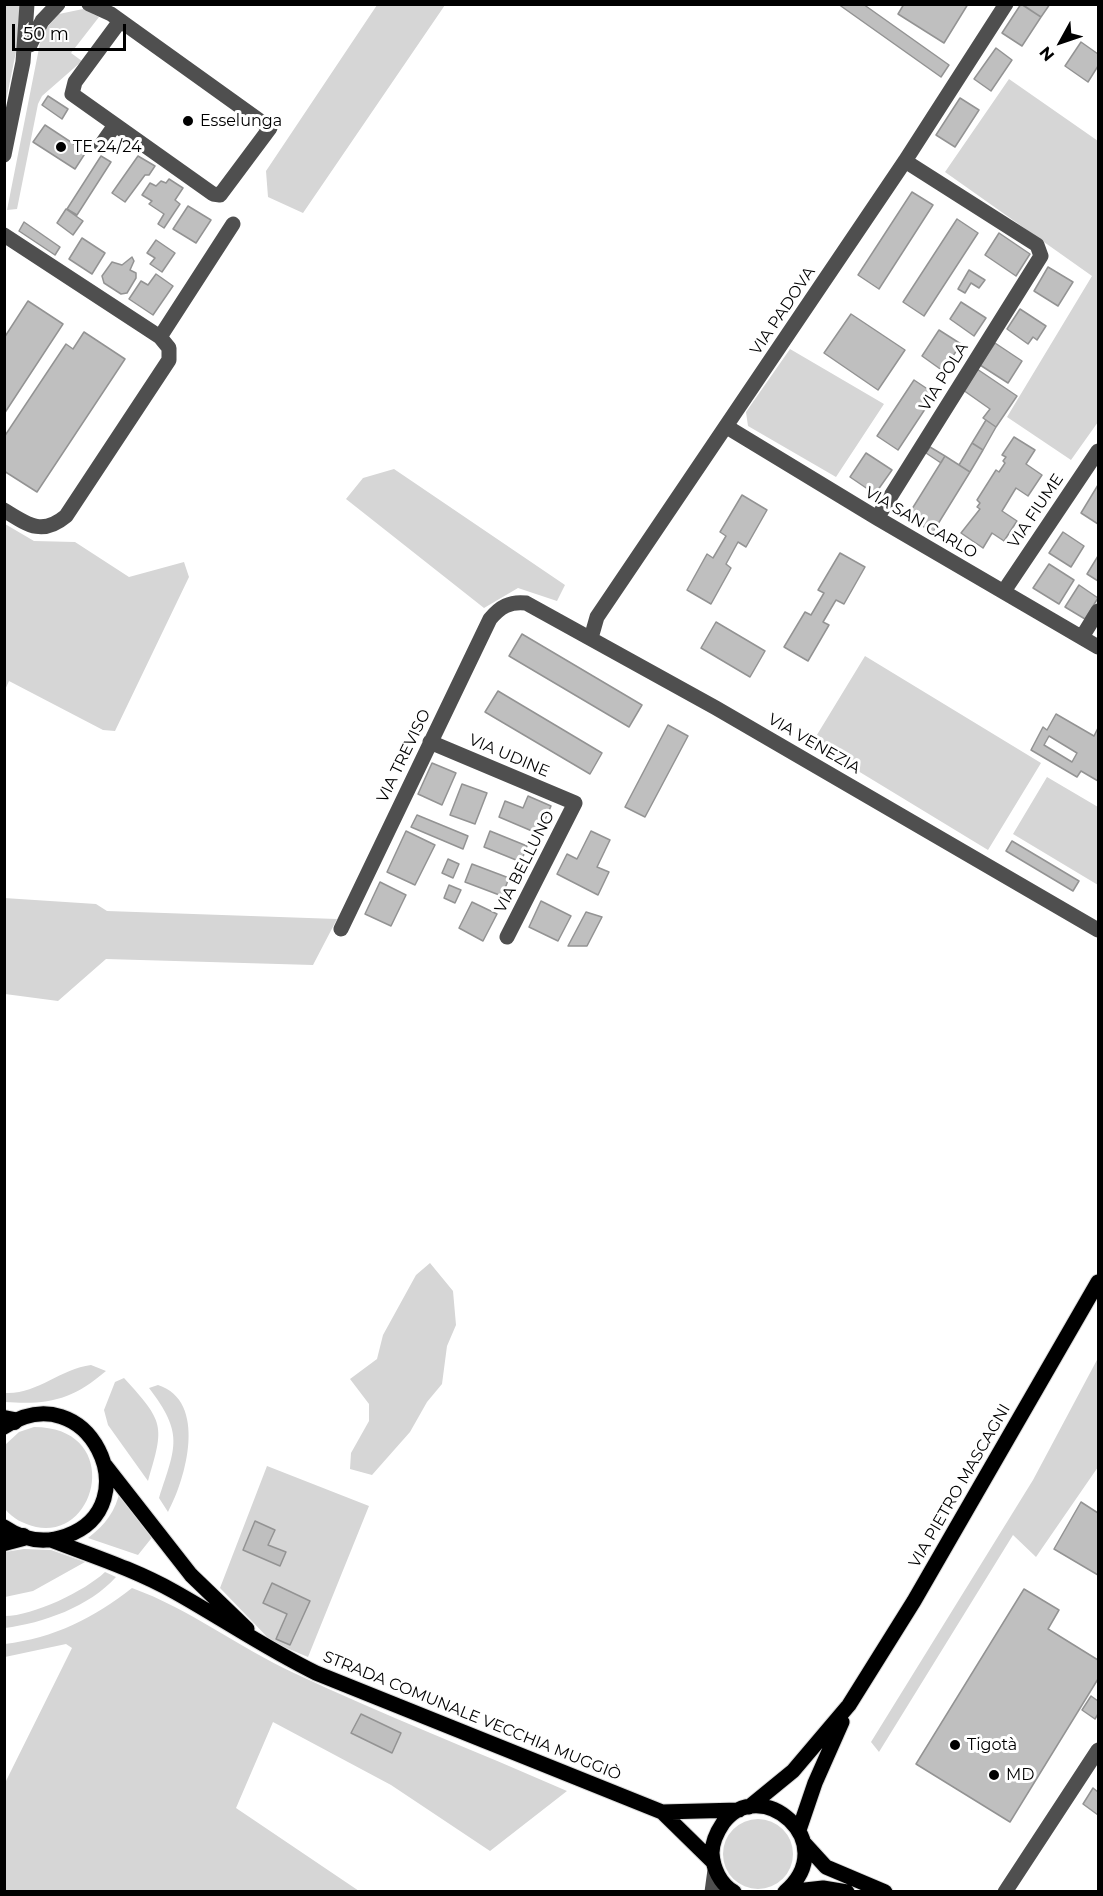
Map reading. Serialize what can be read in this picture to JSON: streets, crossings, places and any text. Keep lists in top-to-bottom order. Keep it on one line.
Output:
{"streets":{"main road":["VIA PIETRO MASCAGNI","STRADA COMUNALE VECCHIA MUGGIÒ"],"street":["VIA PADOVA","VIA POLA","VIA FIUME","VIA SAN CARLO","VIA VENEZIA","VIA TREVISO","VIA UDINE","VIA BELLUNO"]},"crossings":[["VIA PADOVA","VIA POLA"],["VIA PADOVA","VIA SAN CARLO"],["VIA PADOVA","VIA VENEZIA"],["VIA POLA","VIA SAN CARLO"],["VIA FIUME","VIA SAN CARLO"],["VIA VENEZIA","VIA TREVISO"],["VIA TREVISO","VIA UDINE"],["VIA UDINE","VIA BELLUNO"]],"places":["Esselunga","TE 24/24","Tigotà","MD"],"scale_bar":"50 m","north":"bottom left"}
